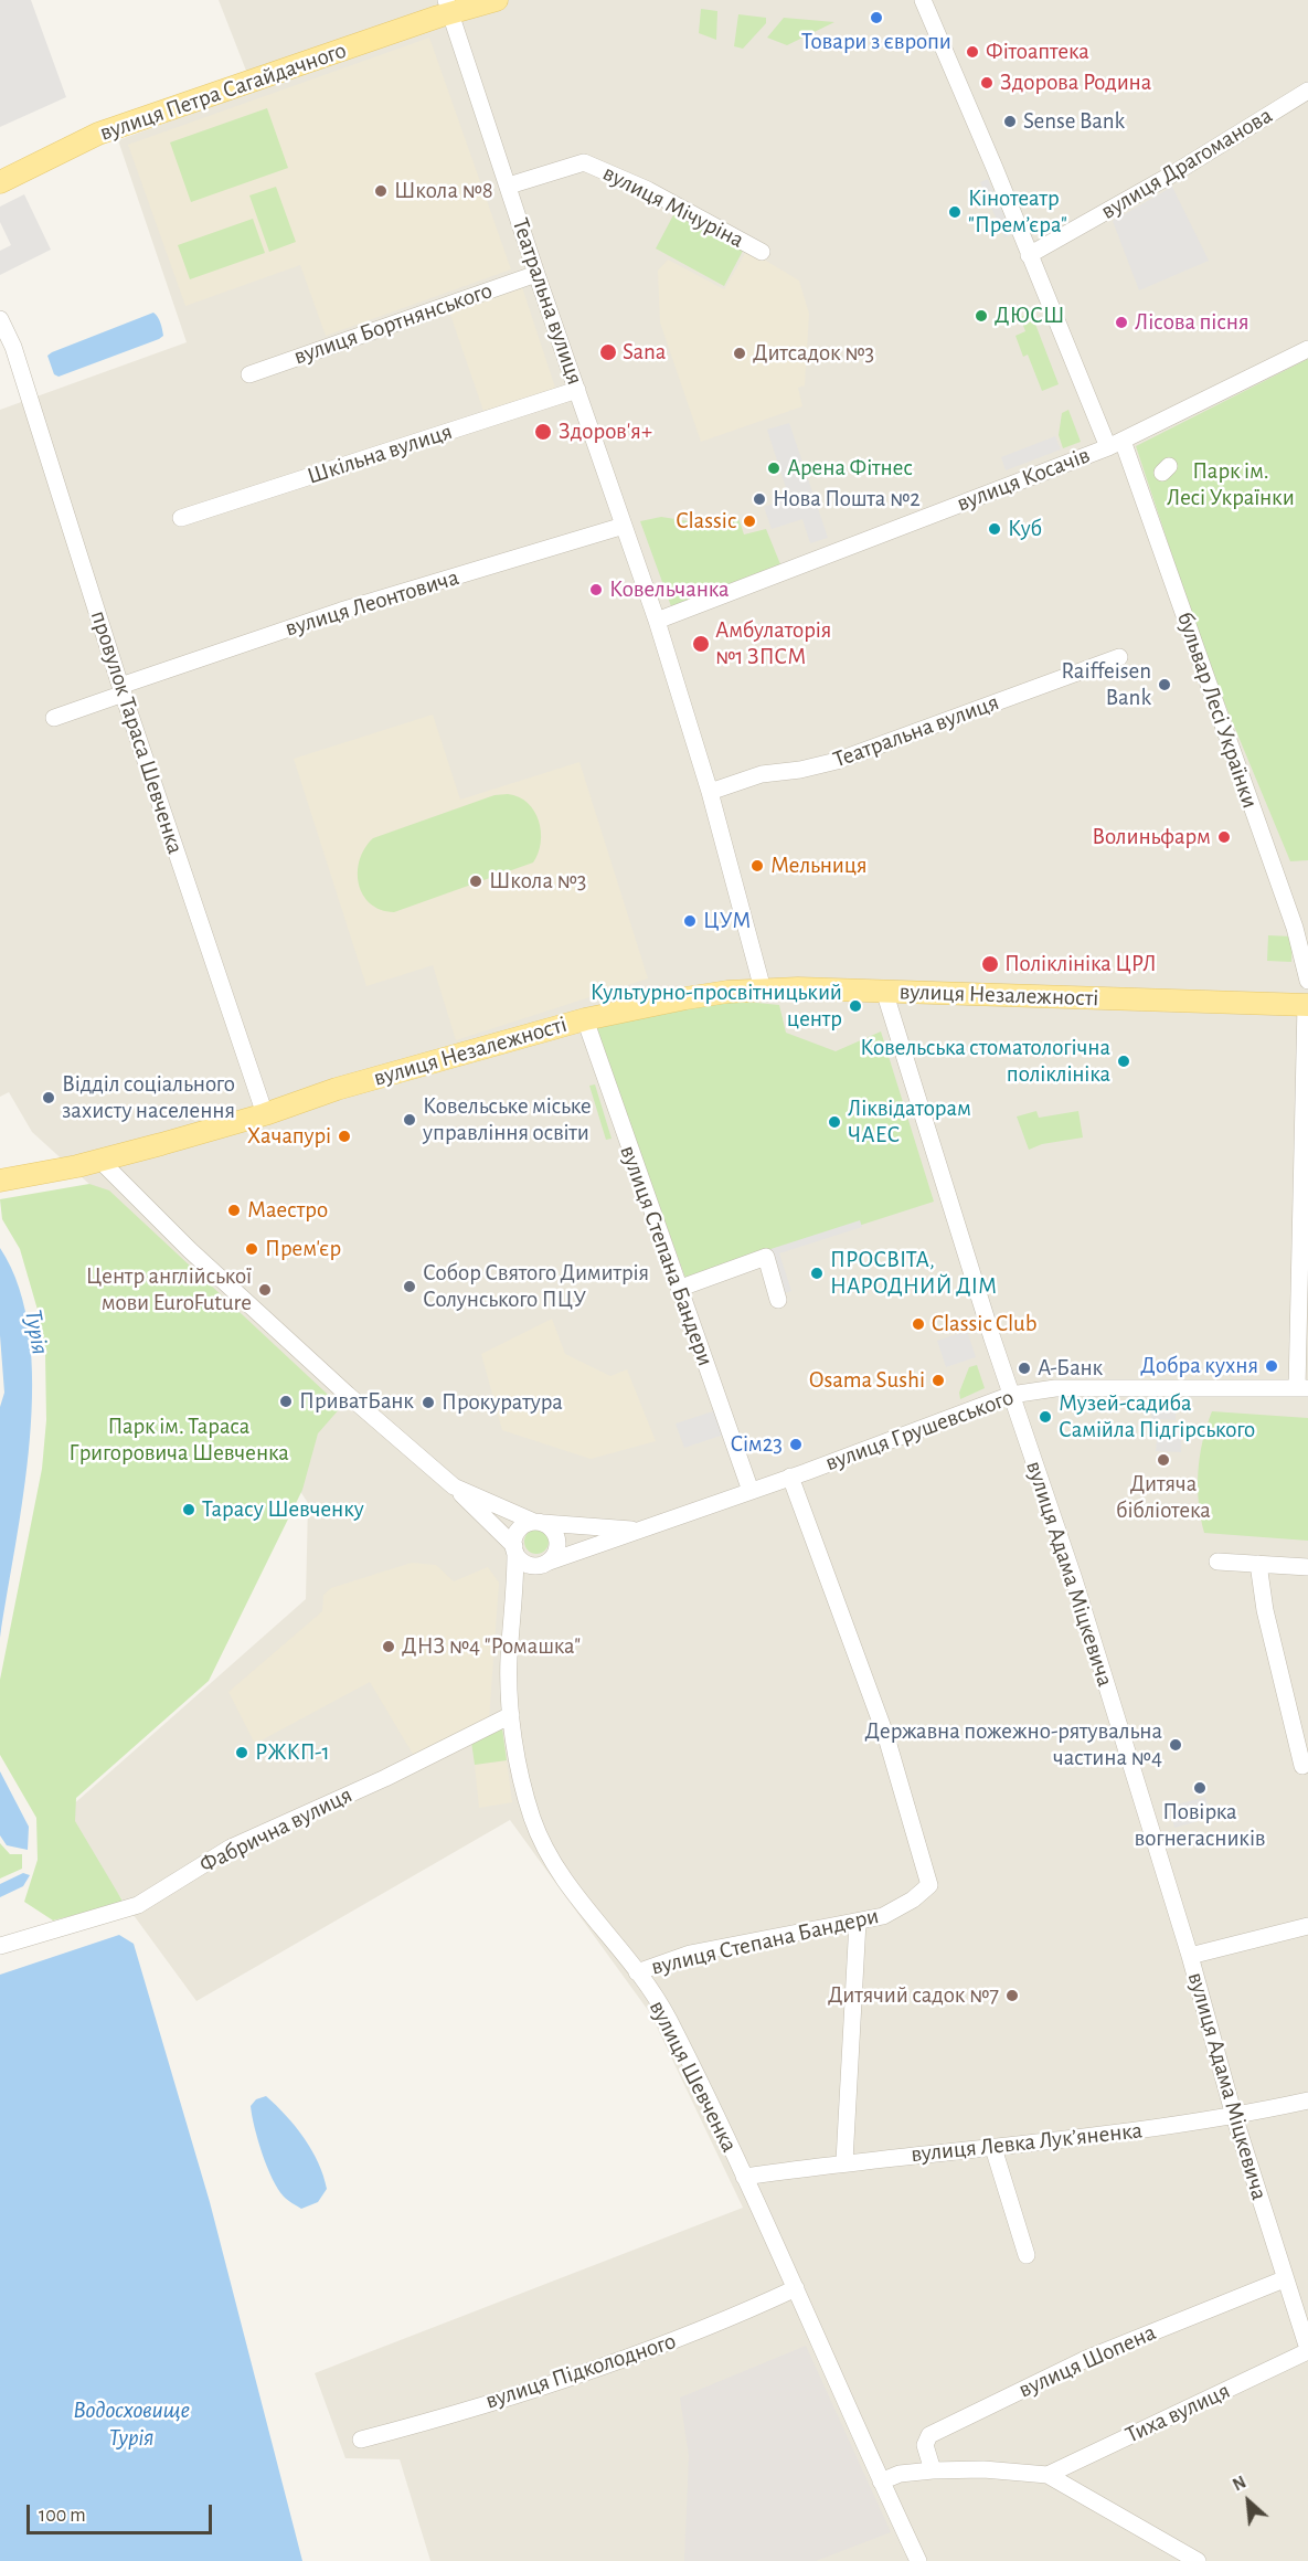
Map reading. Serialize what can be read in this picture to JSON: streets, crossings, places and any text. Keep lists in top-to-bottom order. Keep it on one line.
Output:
{"streets":{"main road":["вулиця Петра Сагайдачного","вулиця Незалежності"],"street":["вулиця Драгоманова","вулиця Мічуріна","Театральна вулиця","вулиця Бортнянського","Шкільна вулиця","вулиця Косачів","вулиця Леонтовича","бульвар Лесі Українки","провулок Тараса Шевченка","вулиця Степана Бандери","вулиця Грушевського","вулиця Адама Міцкевича","Фабрична вулиця","вулиця Шевченка","вулиця Левка Лукʼяненка","вулиця Шопена","вулиця Підколодного","Тиха вулиця"]},"crossings":[["вулиця Петра Сагайдачного","Театральна вулиця"],["вулиця Драгоманова","бульвар Лесі Українки"],["вулиця Мічуріна","Театральна вулиця"],["Театральна вулиця","вулиця Бортнянського"],["Театральна вулиця","Шкільна вулиця"],["Театральна вулиця","вулиця Косачів"],["Театральна вулиця","вулиця Леонтовича"],["Театральна вулиця","вулиця Незалежності"],["вулиця Косачів","бульвар Лесі Українки"],["вулиця Леонтовича","провулок Тараса Шевченка"],["провулок Тараса Шевченка","вулиця Незалежності"],["вулиця Незалежності","вулиця Степана Бандери"],["вулиця Незалежності","вулиця Адама Міцкевича"],["вулиця Степана Бандери","вулиця Грушевського"],["вулиця Степана Бандери","вулиця Шевченка"],["вулиця Грушевського","вулиця Адама Міцкевича"],["вулиця Грушевського","вулиця Шевченка"],["вулиця Адама Міцкевича","вулиця Левка Лукʼяненка"],["вулиця Адама Міцкевича","вулиця Шопена"],["вулиця Адама Міцкевича","Тиха вулиця"],["Фабрична вулиця","вулиця Шевченка"],["вулиця Шевченка","вулиця Левка Лукʼяненка"],["вулиця Шевченка","вулиця Підколодного"]],"water":["Турія","Водосховище Турія"],"parks":["Парк ім. Лесі Українки","Парк ім. Тараса Григоровича Шевченка"],"places":["Товари з європи","Фітоаптека","Здорова Родина","Sense Bank","Школа №8","Кінотеатр \"Прем’єра\"","ДЮСШ","Лісова пісня","Sana","Дитсадок №3","Здоров'я+","Арена Фітнес","Нова Пошта №2","Classic","Куб","Ковельчанка","Амбулаторія №1 ЗПСМ","Raiffeisen Bank","Волиньфарм","Мельниця","Школа №3","ЦУМ","Поліклініка ЦРЛ","Культурно-просвітницький центр","Ковельська стоматологічна поліклініка","Відділ соціального захисту населення","Ковельське міське управління освіти","Ліквідаторам ЧАЕС","Хачапурі","Маестро","Прем'єр","ПРОСВІТА, НАРОДНИЙ ДІМ","Собор Святого Димитрія Солунського ПЦУ","Центр англійської мови EuroFuture","Classic Club","Добра кухня","А-Банк","Osama Sushi","ПриватБанк","Прокуратура","Музей-садиба Самійла Підгірського","Сім23","Дитяча бібліотека","Тарасу Шевченку","ДНЗ №4 \"Ромашка\"","Державна пожежно-рятувальна частина №4","РЖКП-1","Повірка вогнегасників","Дитячий садок №7"],"scale_bar":"100 m","north":"top left"}
